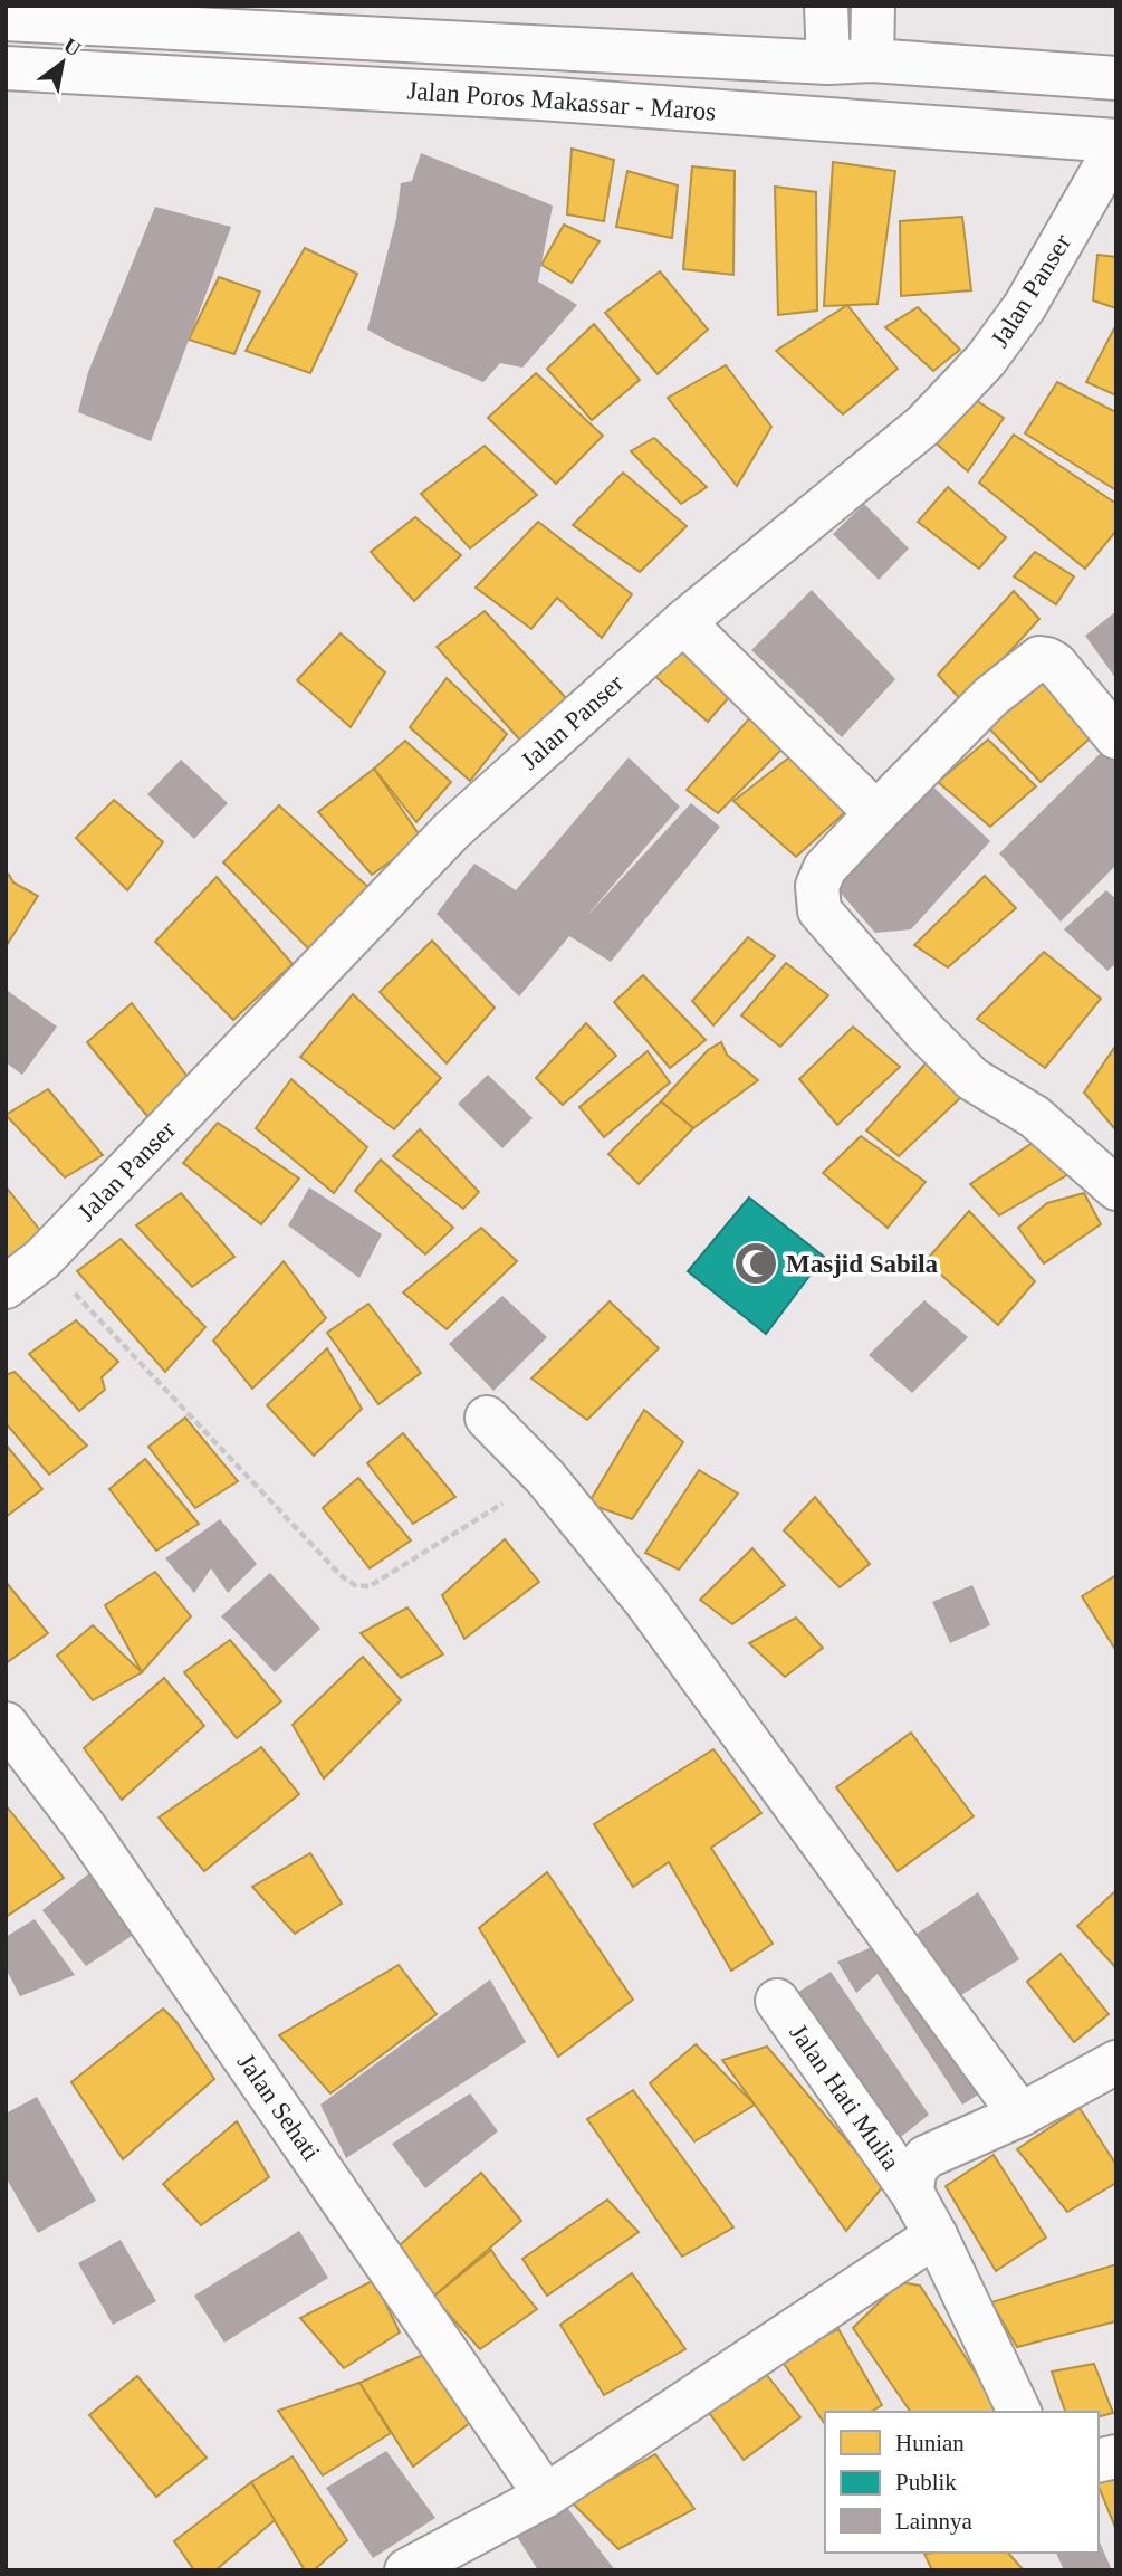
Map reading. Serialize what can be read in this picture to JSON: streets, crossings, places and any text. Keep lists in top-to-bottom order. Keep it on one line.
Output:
{"streets":{"main road":["Jalan Poros Makassar - Maros","Jalan Panser","Jalan Hati Mulia","Jalan Sehati"]},"places":{"mosque":["Masjid Sabila"]},"legend":["Hunian","Publik","Lainnya"],"north":"top right"}
